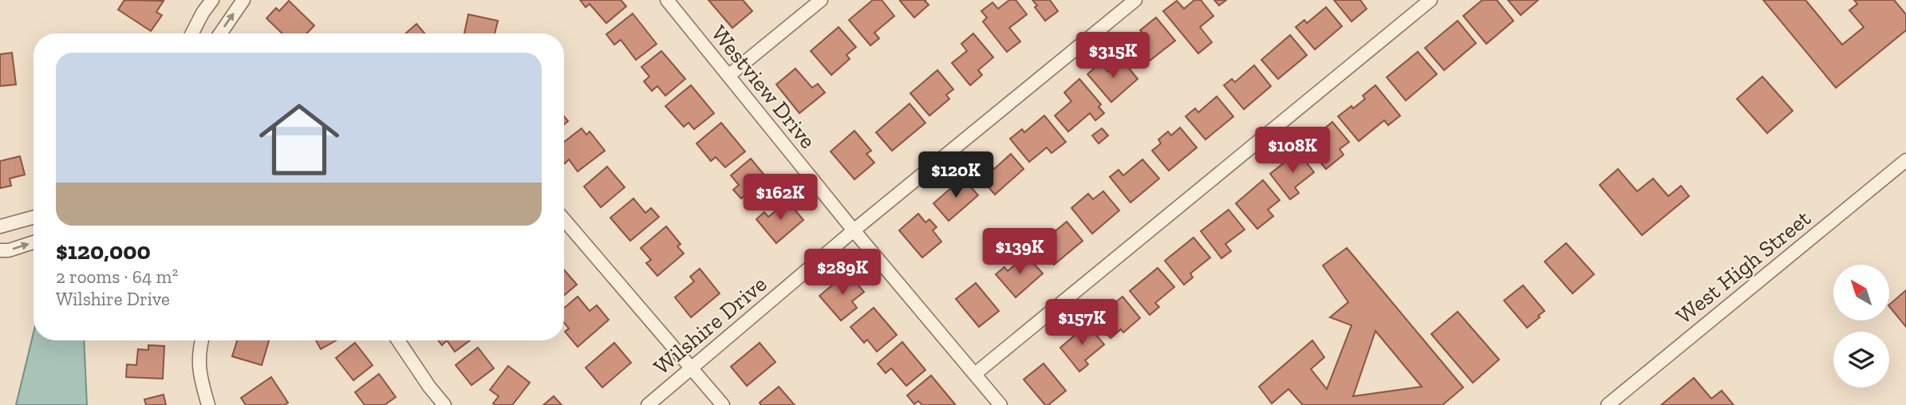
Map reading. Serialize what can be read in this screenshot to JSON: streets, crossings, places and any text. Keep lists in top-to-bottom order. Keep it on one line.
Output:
{"streets":{"street":["Westview Drive","West High Street","Wilshire Drive"]},"crossings":[["Westview Drive","Wilshire Drive"]],"north":"top left","page":{"price":["$315K","$108K","$120K","$162K","$139K","$289K","$157K"],"list":[{"name":"$120,000","note":"2 rooms · 64 m² · Wilshire Drive"}]}}
